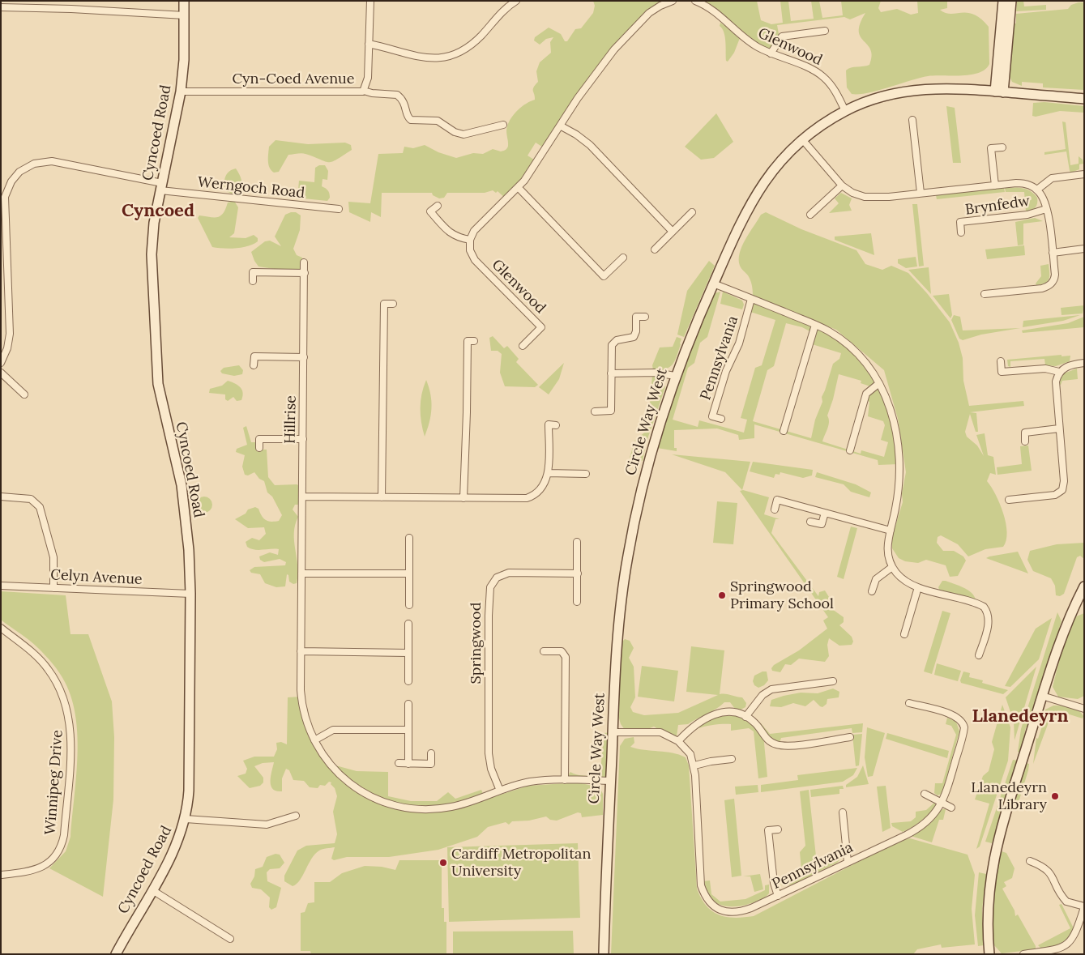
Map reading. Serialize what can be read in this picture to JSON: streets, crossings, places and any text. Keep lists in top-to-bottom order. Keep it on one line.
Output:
{"streets":{"street":["Glenwood","Cyn-Coed Avenue","Cyncoed Road","Werngoch Road","Brynfedw","Pennsylvania","Hillrise","Circle Way West","Celyn Avenue","Springwood","Winnipeg Drive"]},"crossings":[["Glenwood","Circle Way West"],["Cyn-Coed Avenue","Cyncoed Road"],["Cyncoed Road","Werngoch Road"],["Cyncoed Road","Celyn Avenue"],["Brynfedw","Circle Way West"],["Pennsylvania","Circle Way West"]],"districts":["Cyncoed","Llanedeyrn"],"places":["Springwood Primary School","Llanedeyrn Library","Cardiff Metropolitan University"]}
